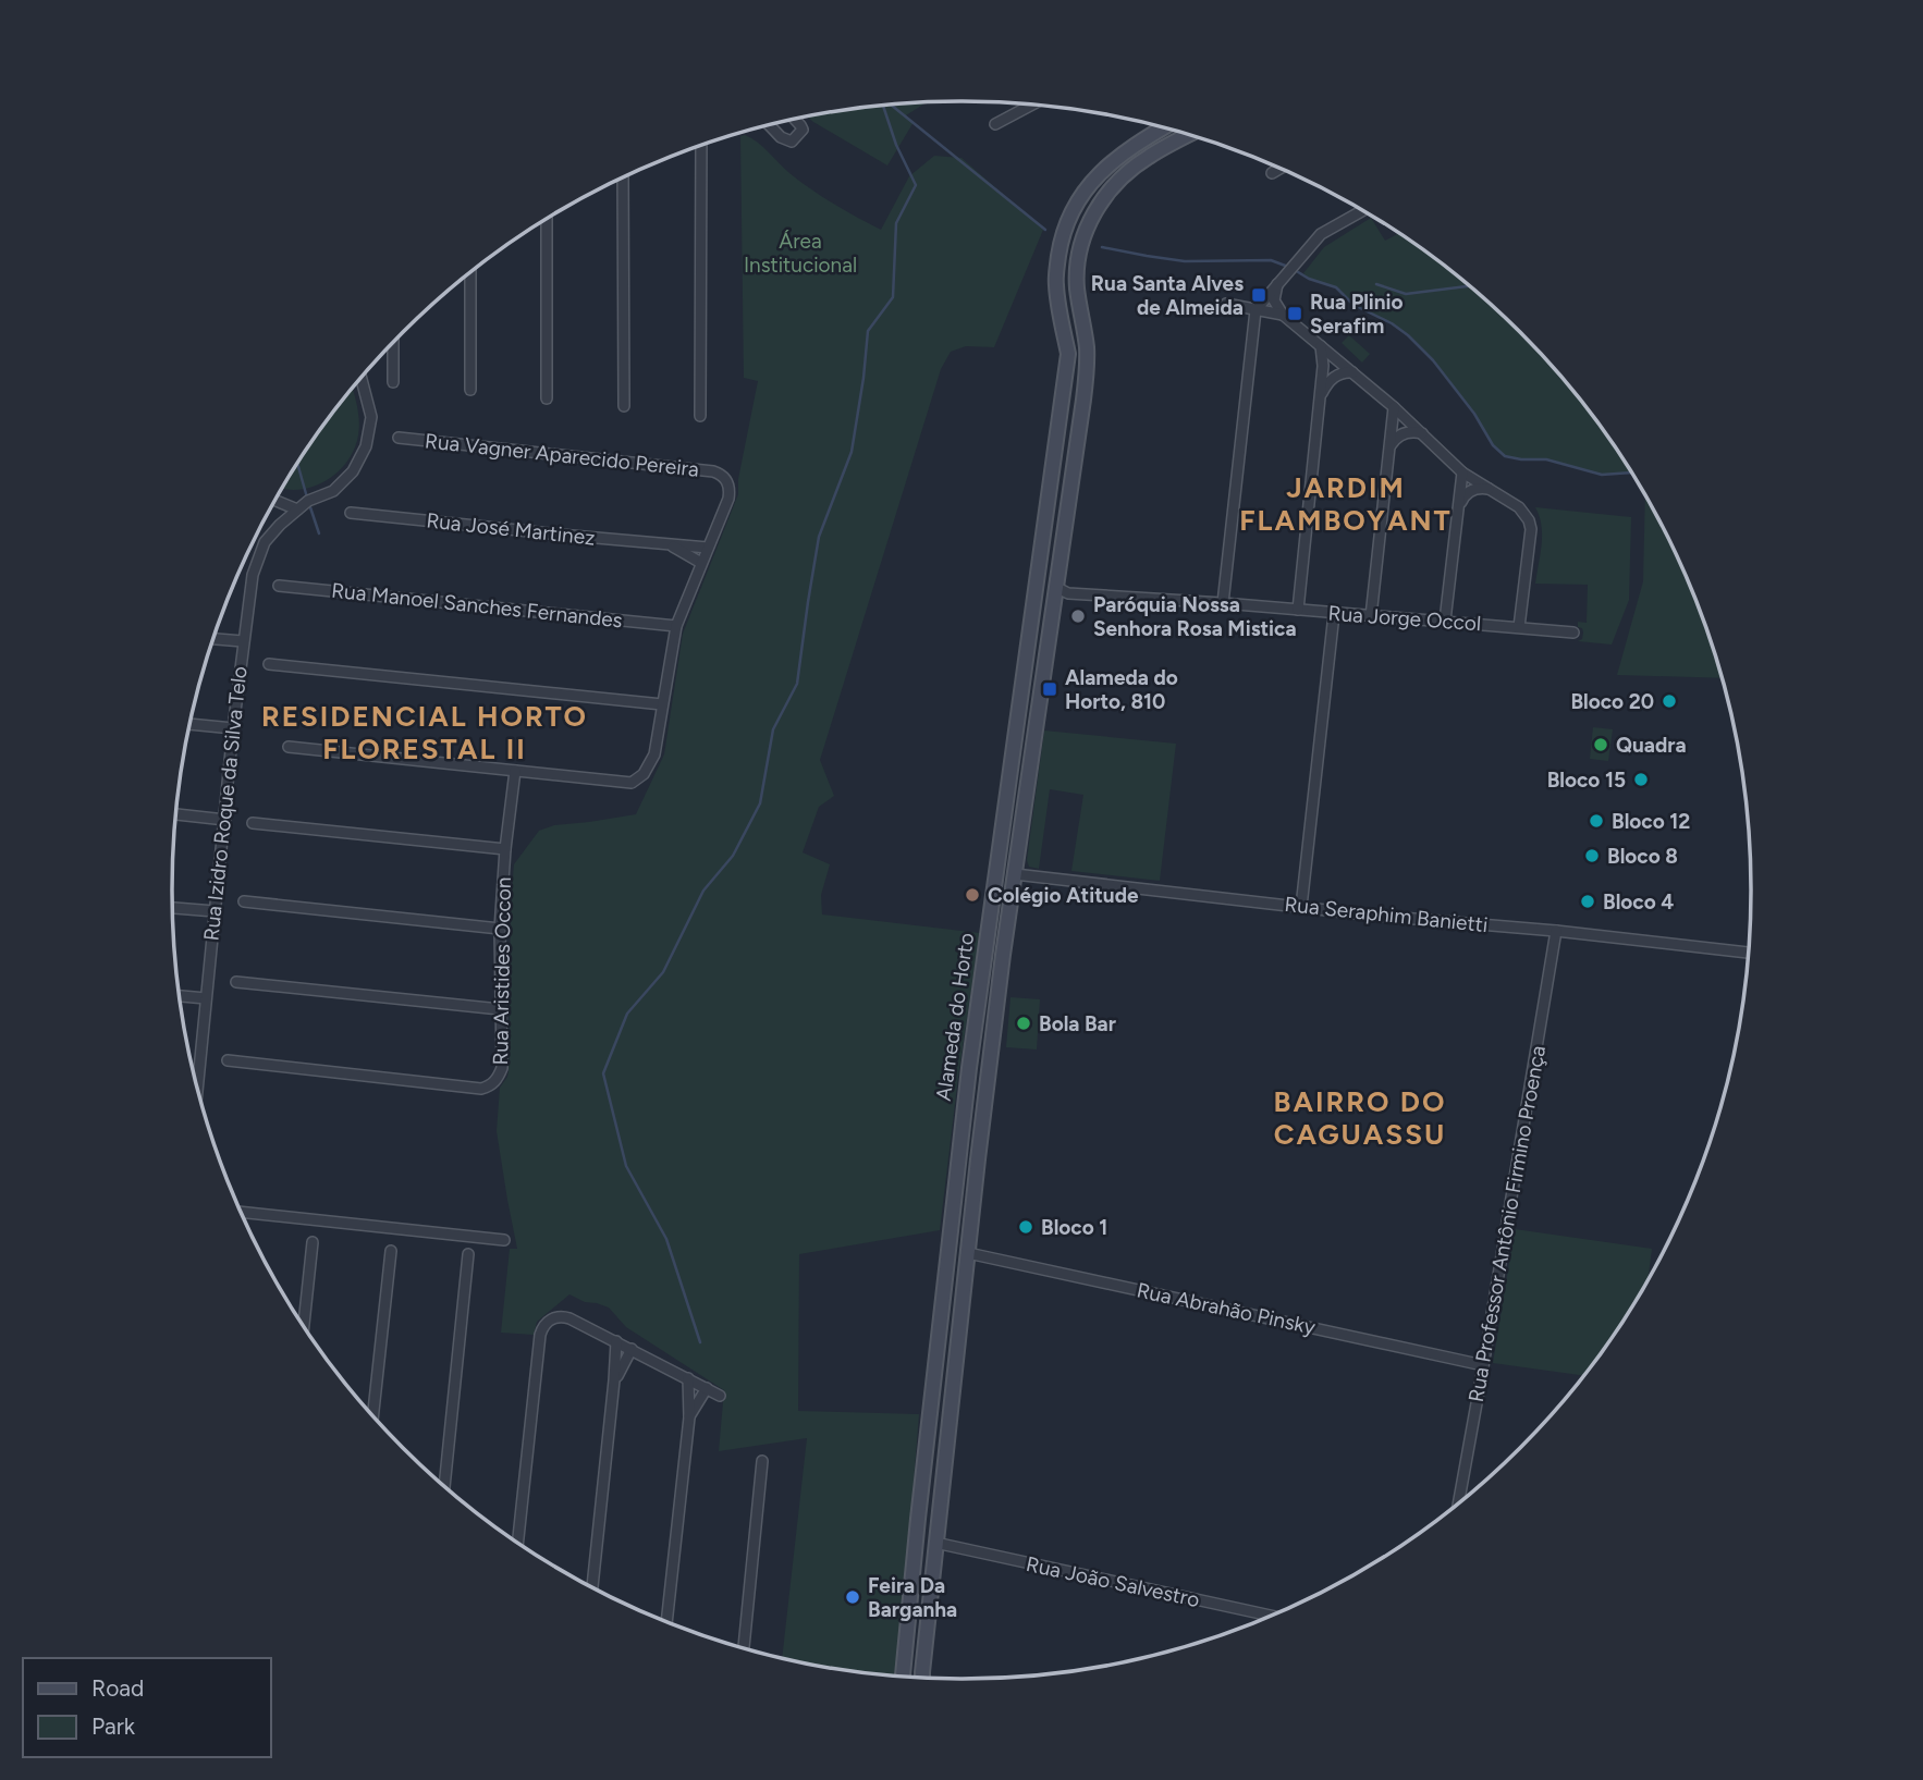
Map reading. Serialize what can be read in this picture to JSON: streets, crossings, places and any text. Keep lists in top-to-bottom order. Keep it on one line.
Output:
{"streets":{"main road":["Alameda do Horto"],"street":["Rua Vagner Aparecido Pereira","Rua José Martinez","Rua Manoel Sanches Fernandes","Rua Jorge Occol","Rua Izidro Roque da Silva Telo","Rua Seraphim Banietti","Rua Aristides Occon","Rua Professor Antônio Firmino Proença","Rua Abrahão Pinsky","Rua João Salvestro"]},"crossings":[["Rua Vagner Aparecido Pereira","Rua José Martinez"],["Rua Vagner Aparecido Pereira","Rua Manoel Sanches Fernandes"],["Rua Vagner Aparecido Pereira","Rua Aristides Occon"],["Rua Jorge Occol","Alameda do Horto"],["Rua Seraphim Banietti","Alameda do Horto"],["Rua Seraphim Banietti","Rua Professor Antônio Firmino Proença"],["Alameda do Horto","Rua Abrahão Pinsky"],["Alameda do Horto","Rua João Salvestro"],["Rua Professor Antônio Firmino Proença","Rua Abrahão Pinsky"]],"districts":["JARDIM FLAMBOYANT","RESIDENCIAL HORTO FLORESTAL II","BAIRRO DO CAGUASSU"],"parks":["Área Institucional"],"places":{"transit":["Rua Santa Alves de Almeida","Rua Plinio Serafim","Alameda do Horto, 810"],"other":["Paróquia Nossa Senhora Rosa Mistica","Bloco 20","Quadra","Bloco 15","Bloco 12","Bloco 8","Colégio Atitude","Bloco 4","Bola Bar","Bloco 1","Feira Da Barganha"]},"legend":["Road","Park"]}
